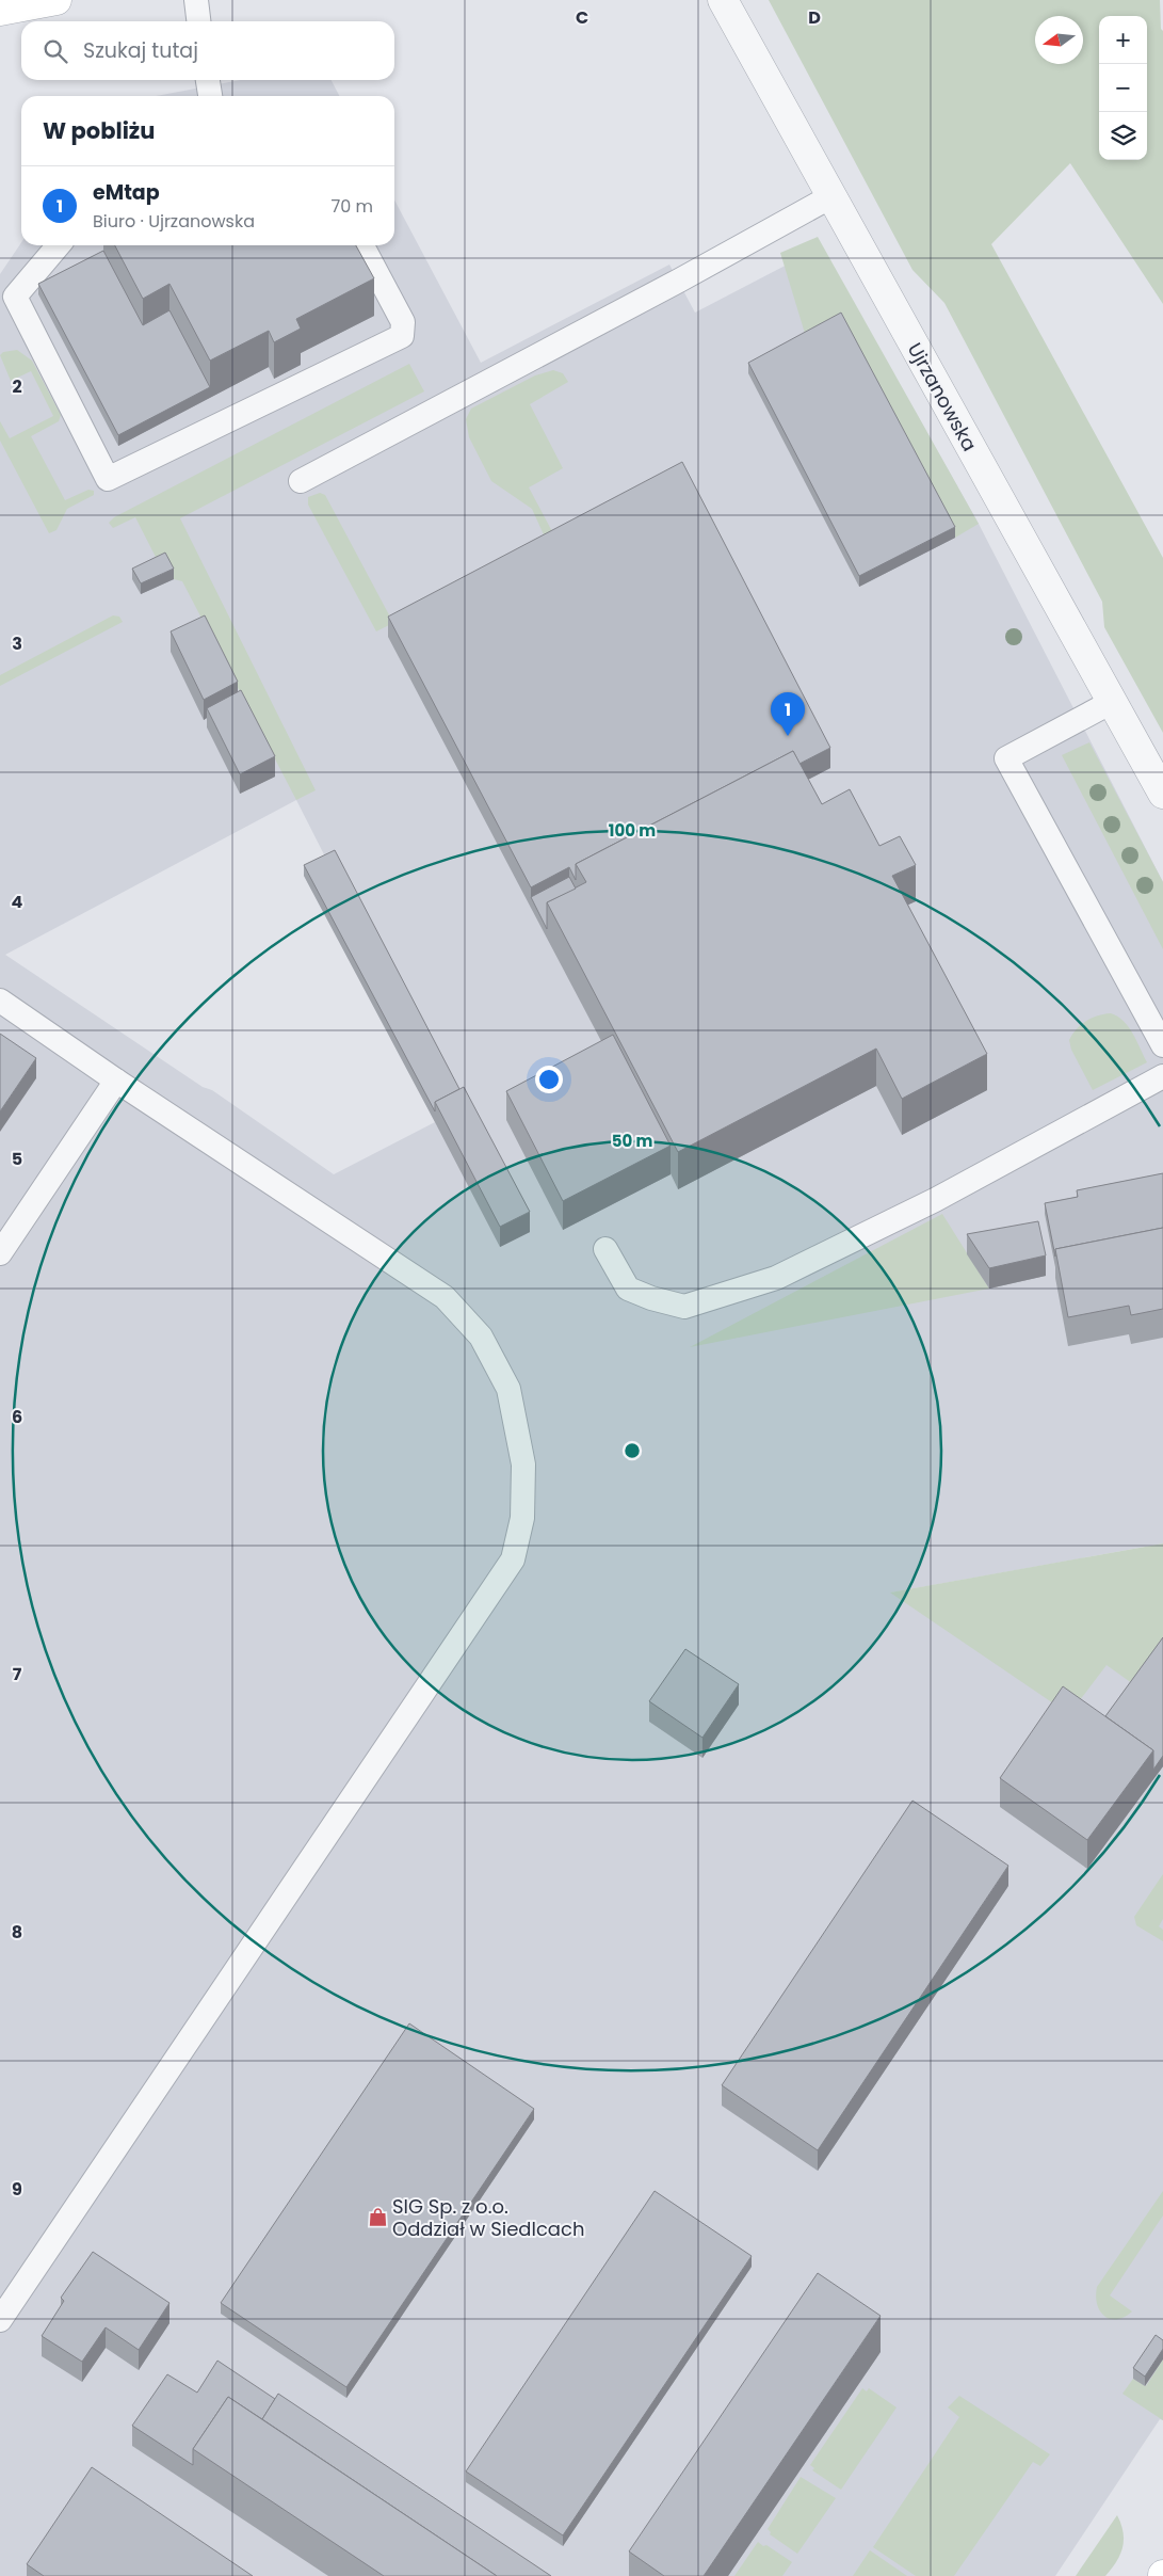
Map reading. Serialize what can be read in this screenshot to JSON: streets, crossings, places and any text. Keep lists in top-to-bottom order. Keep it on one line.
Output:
{"streets":{"street":["Ujrzanowska"]},"places":{"shop":["SIG Sp. z o.o. Oddział w Siedlcach"]},"north":"left","page":{"map_buttons":["+","−"],"search":"Szukaj tutaj","heading":"W pobliżu","list":[{"mark":"1","name":"eMtap","note":"Biuro · Ujrzanowska","value":"70 m"}],"pins":"1"},"grid":{"columns":["C","D"],"rows":["2","3","4","5","6","7","8","9"]},"rings":["100 m","50 m"]}
